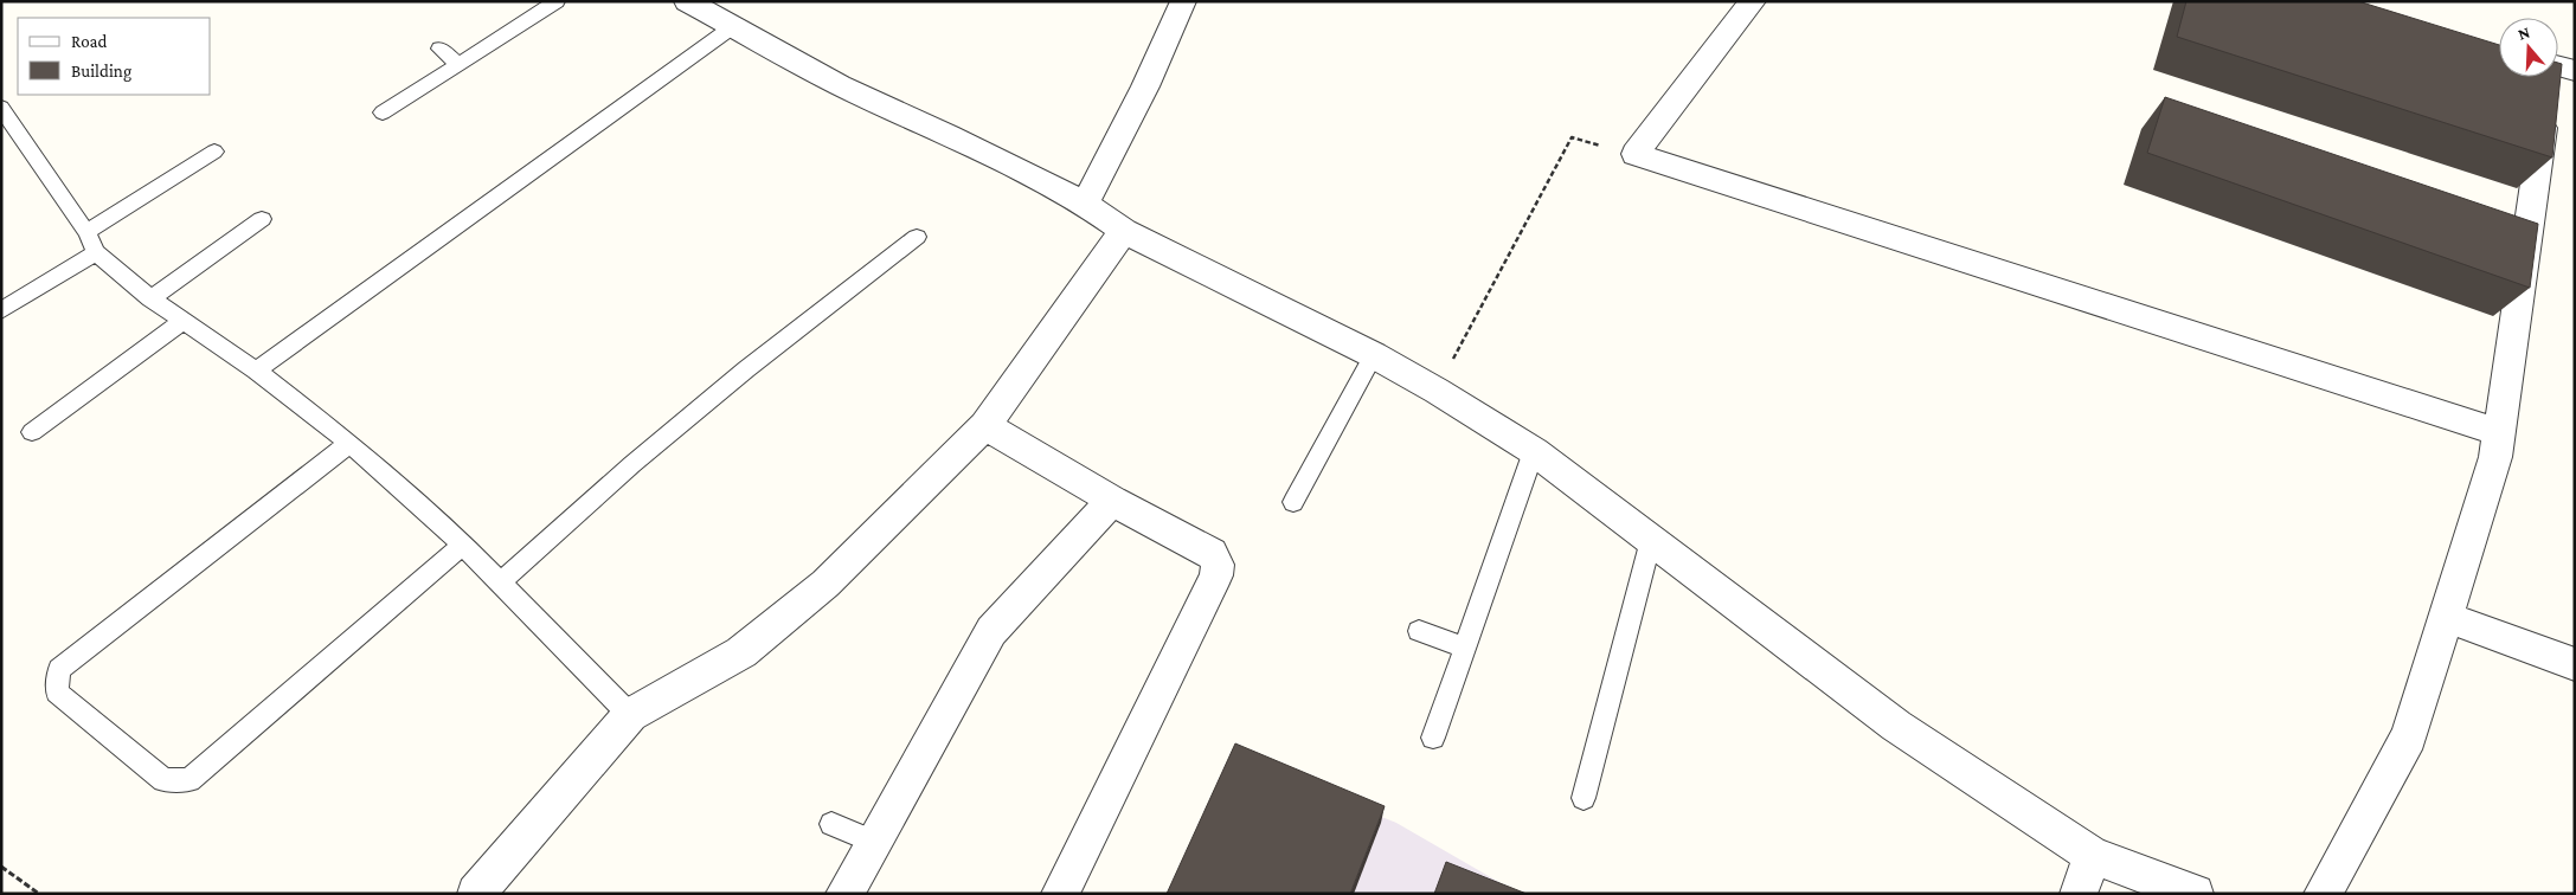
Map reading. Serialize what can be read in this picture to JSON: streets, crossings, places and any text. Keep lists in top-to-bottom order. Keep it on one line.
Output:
{"legend":["Road","Building"],"north":"top"}
